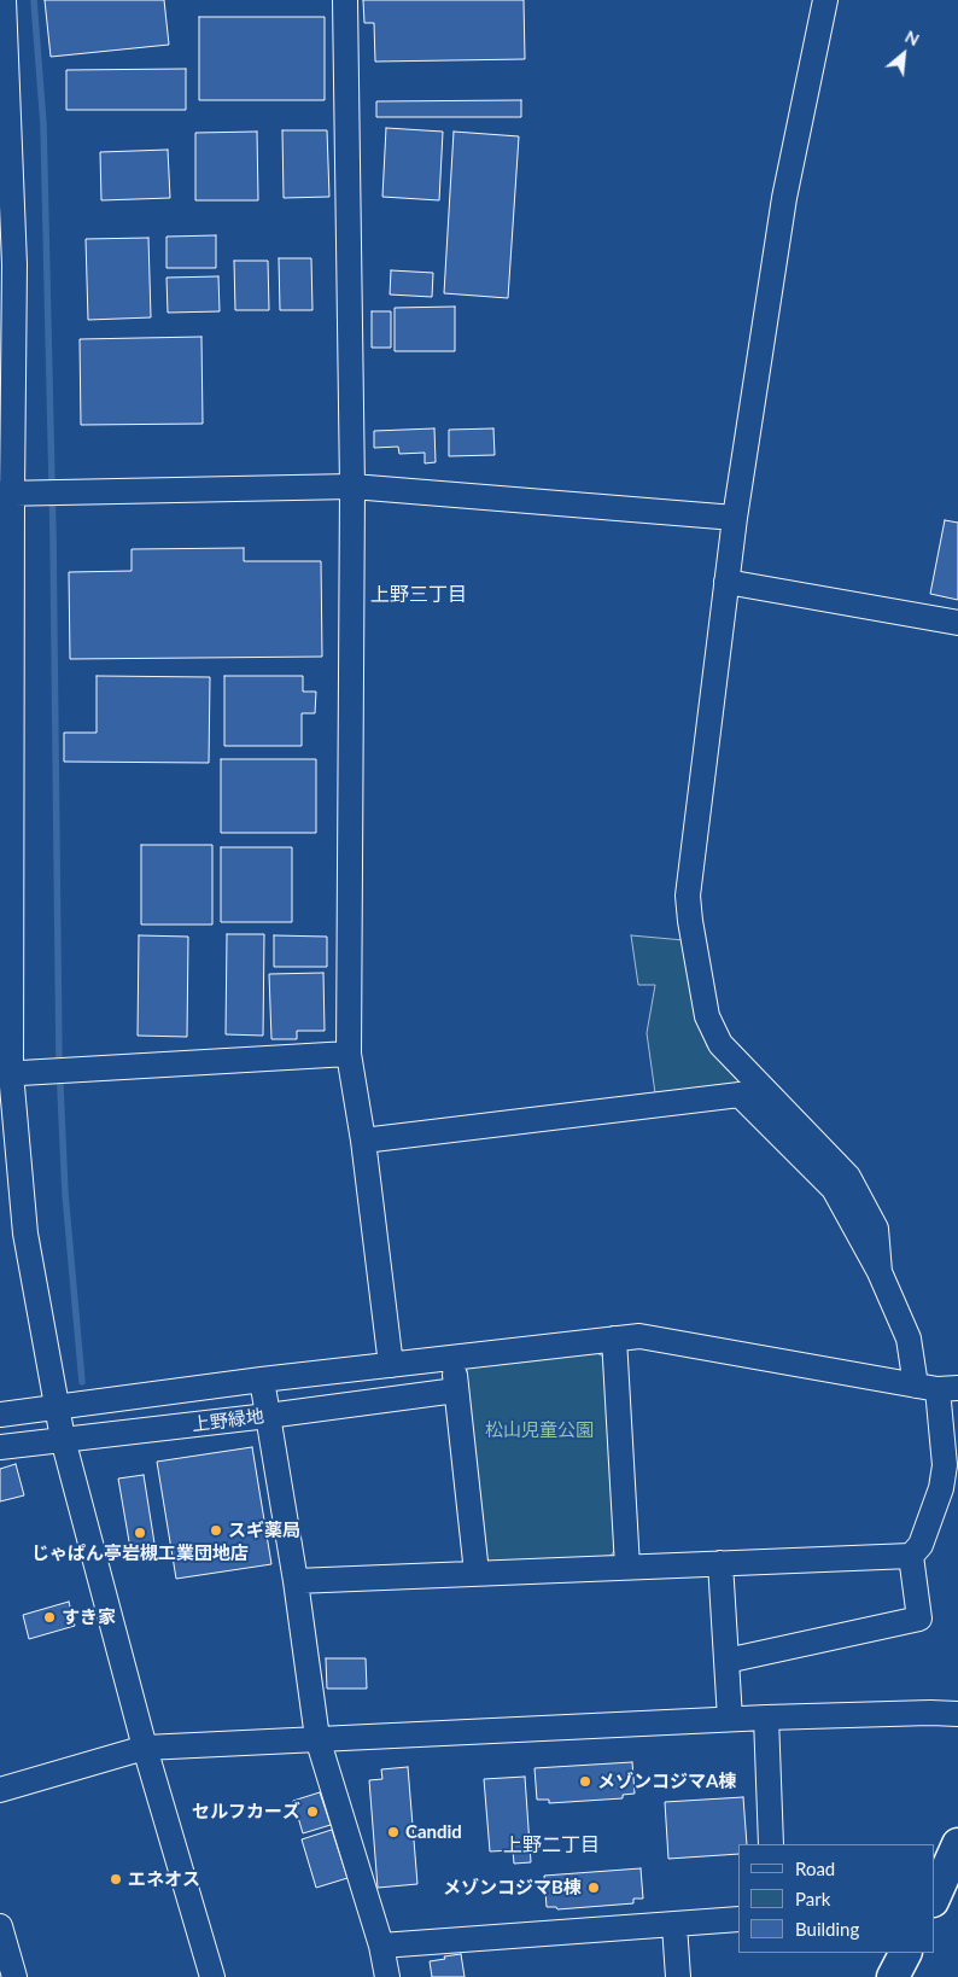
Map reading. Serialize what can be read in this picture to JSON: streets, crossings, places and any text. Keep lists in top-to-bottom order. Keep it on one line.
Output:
{"streets":{"street":["上野緑地"]},"districts":["上野三丁目","上野二丁目"],"parks":["松山児童公園"],"places":["スギ薬局","じゃぱん亭岩槻工業団地店","すき家","メゾンコジマA棟","セルフカーズ","Candid","エネオス","メゾンコジマB棟"],"legend":["Road","Park","Building"],"north":"top right"}
